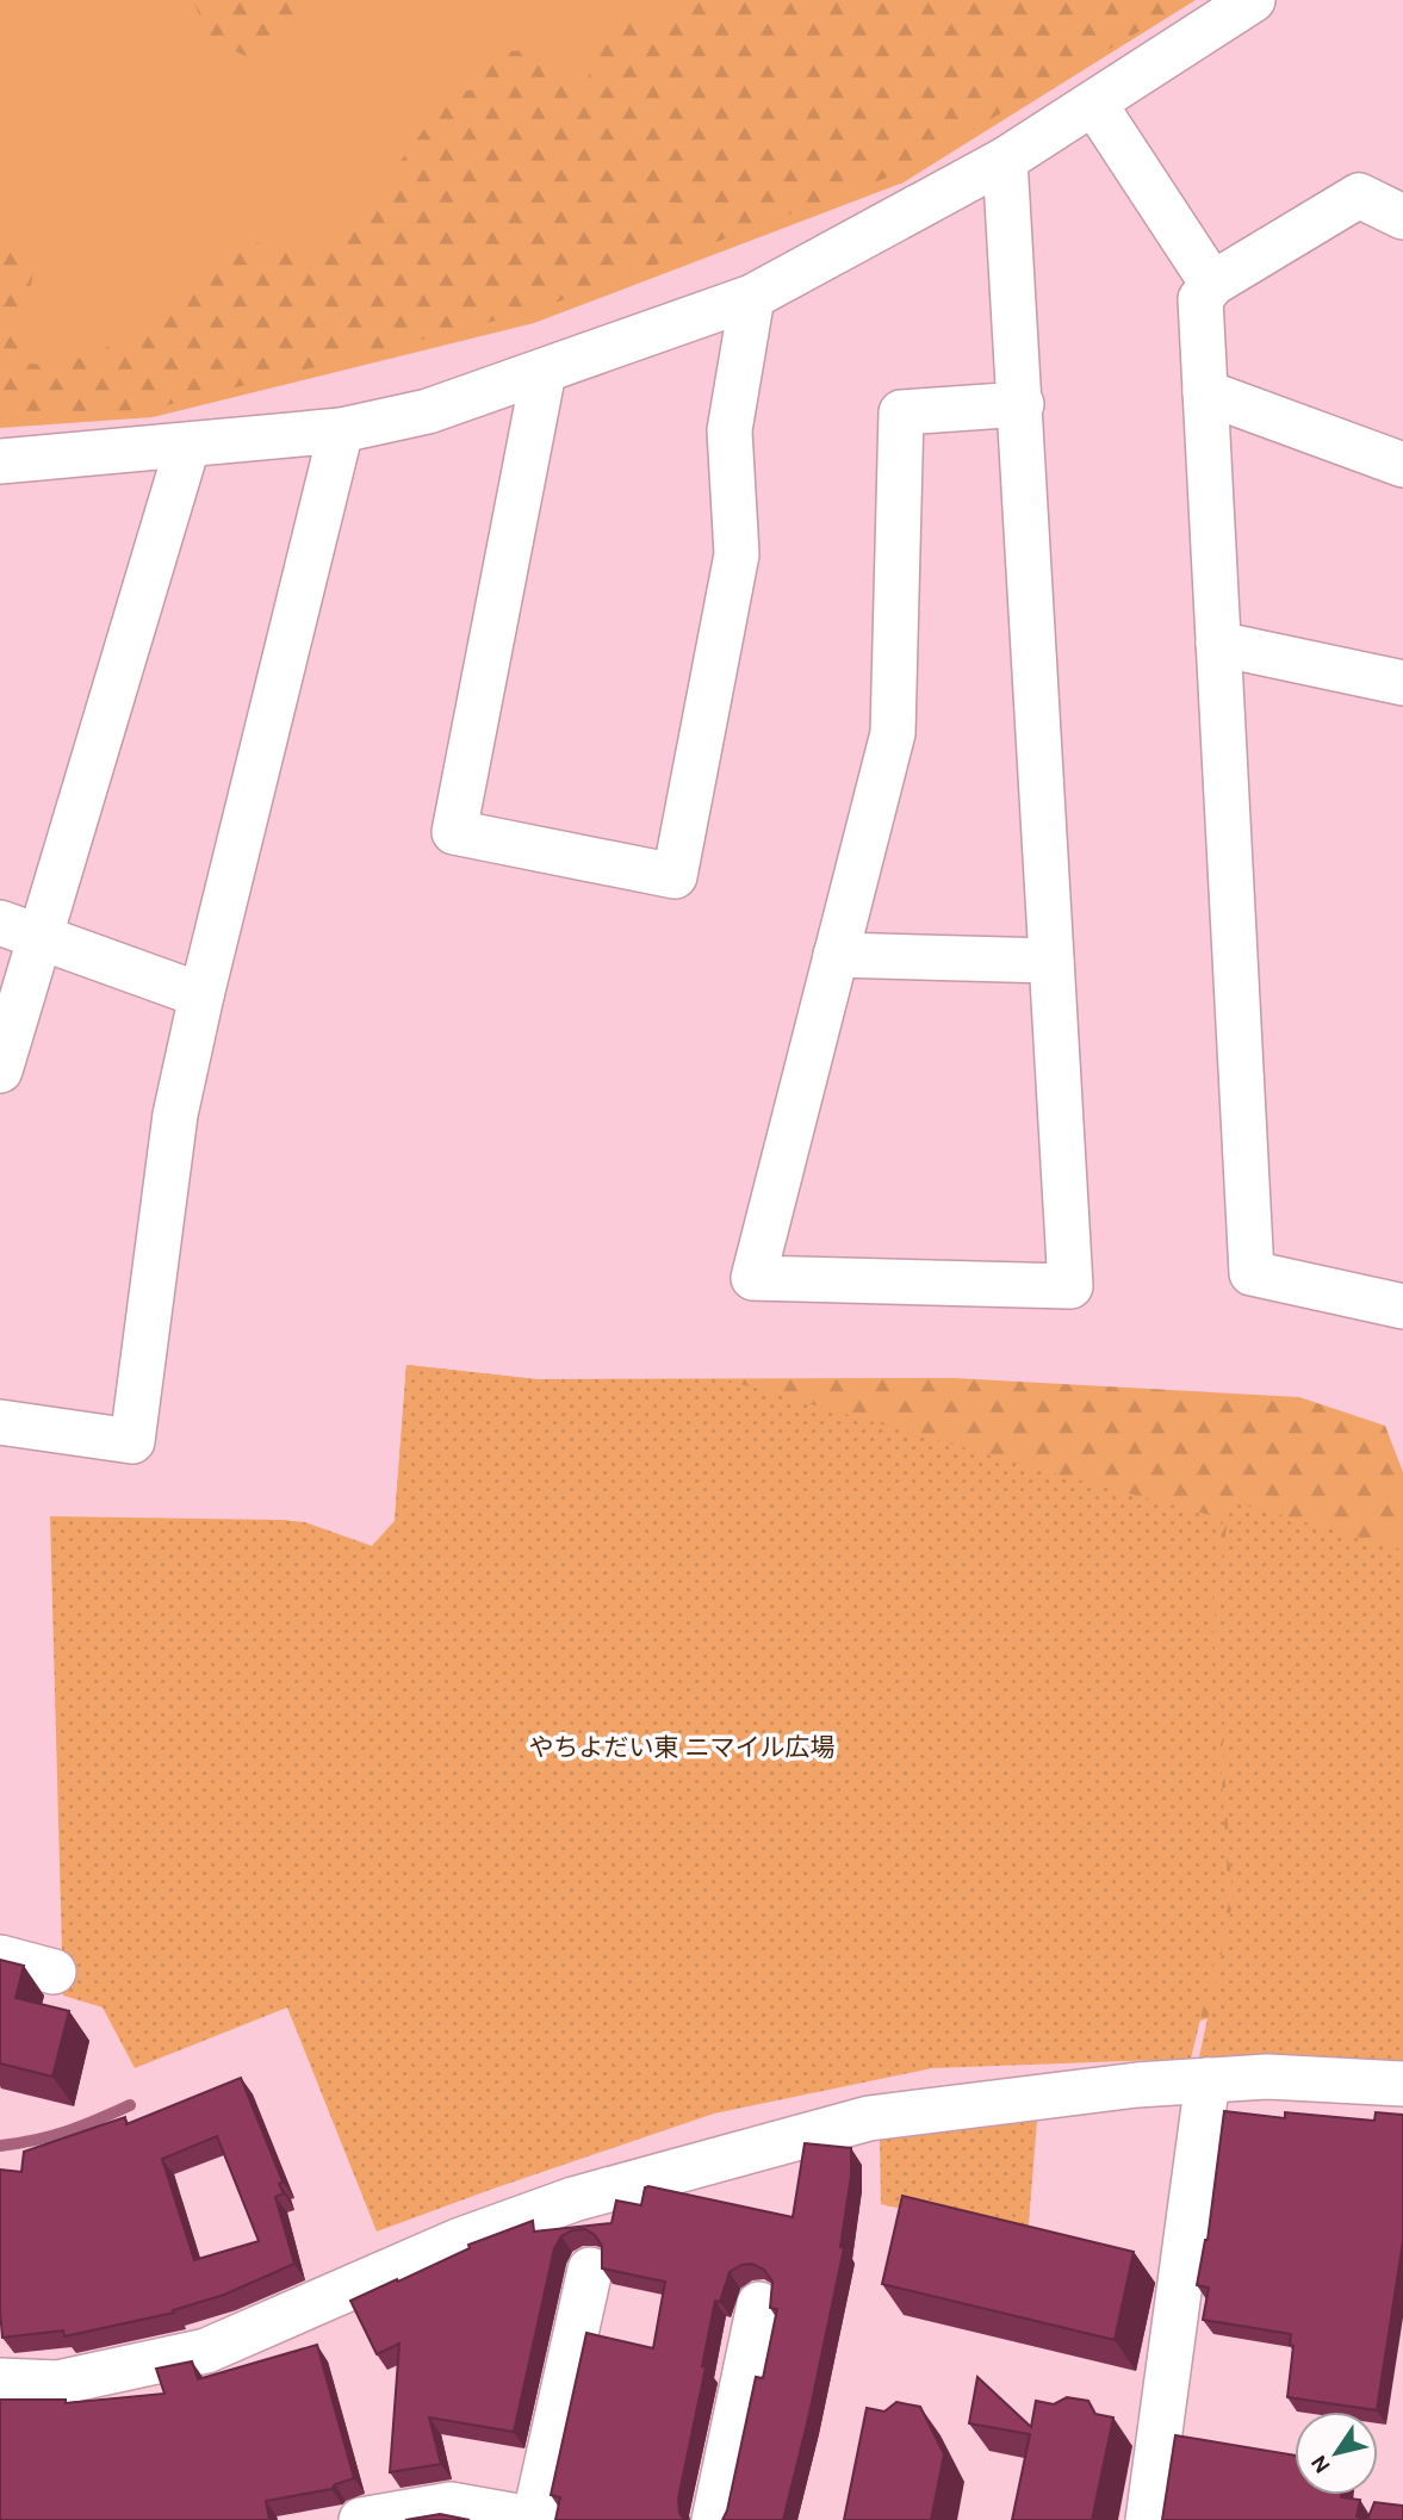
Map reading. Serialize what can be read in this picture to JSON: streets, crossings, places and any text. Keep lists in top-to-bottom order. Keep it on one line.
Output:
{"parks":["やちよだい東 ニマイル広場"],"north":"bottom left"}
